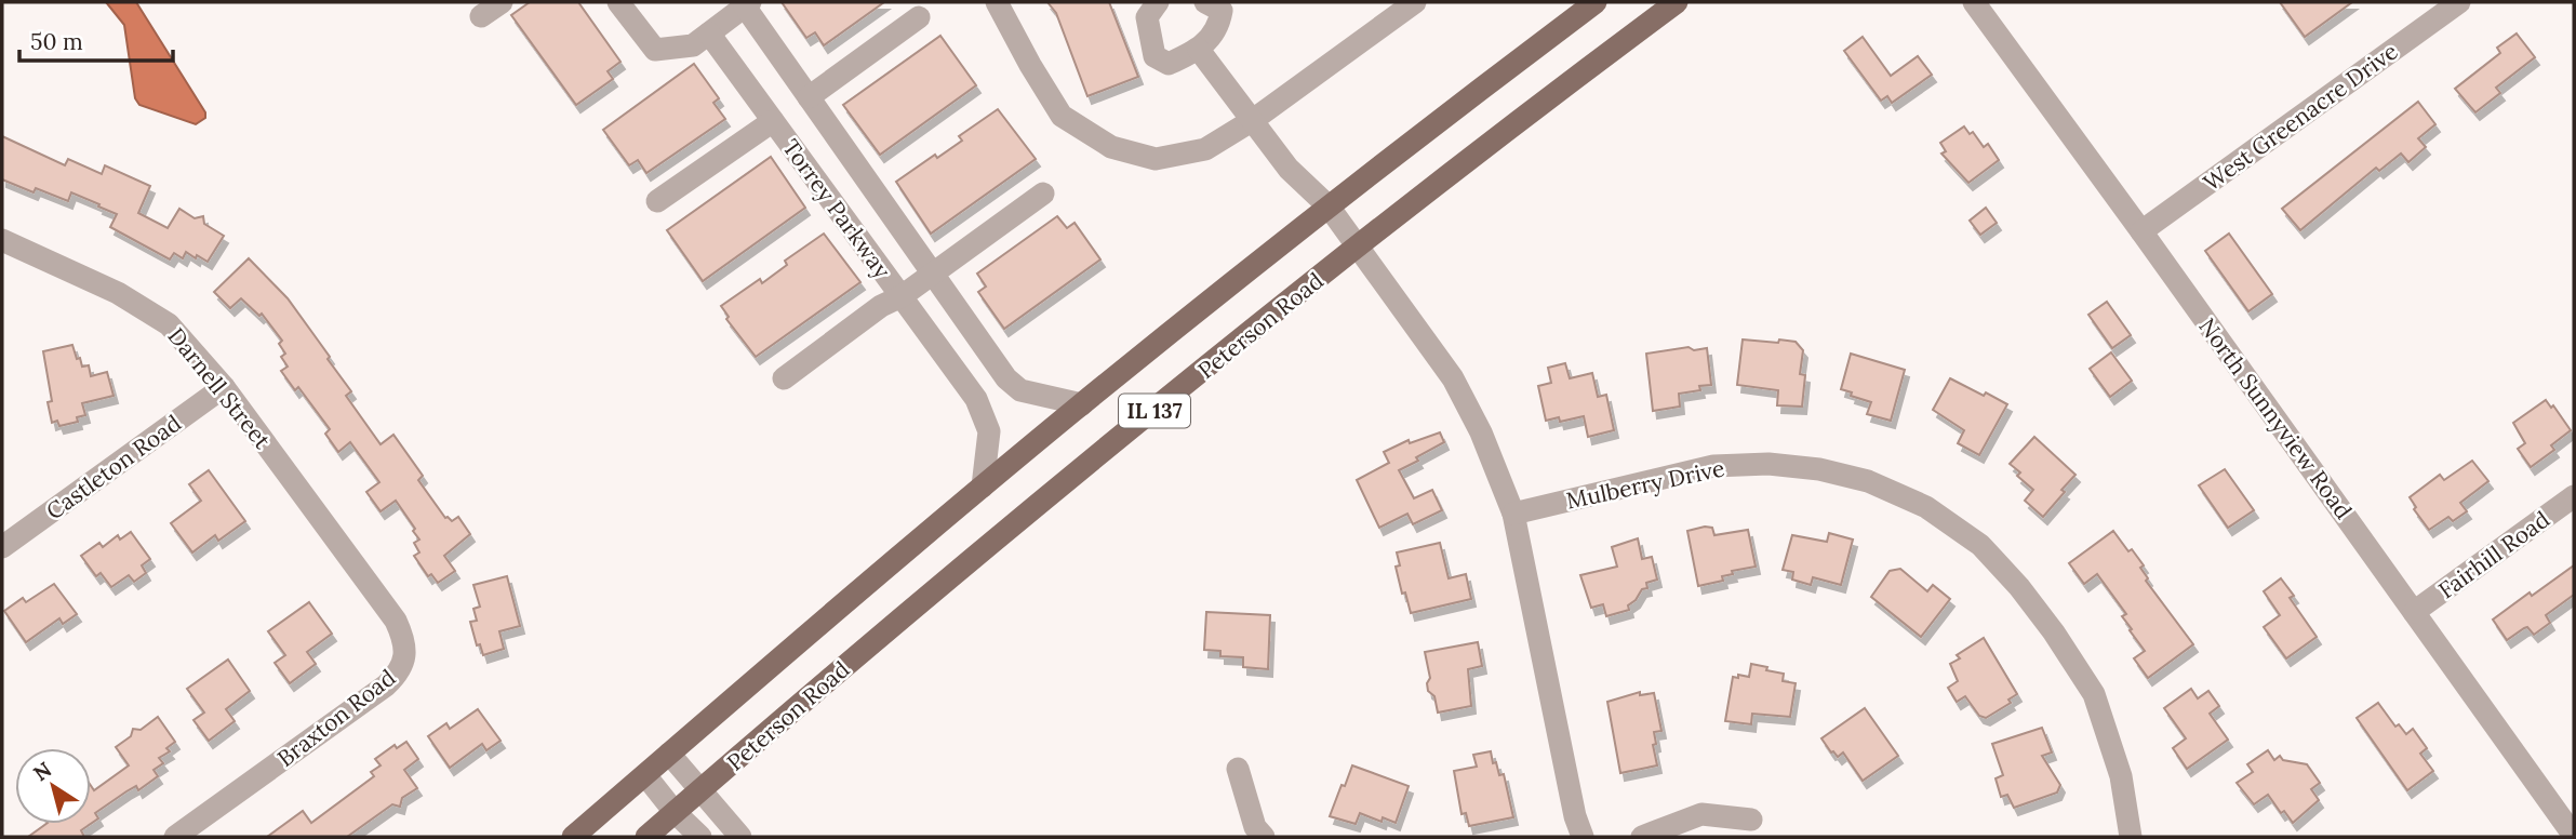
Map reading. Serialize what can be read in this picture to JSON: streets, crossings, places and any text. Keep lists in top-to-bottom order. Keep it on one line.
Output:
{"streets":{"main road":["Peterson Road","IL 137"],"street":["West Greenacre Drive","Torrey Parkway","Darnell Street","North Sunnyview Road","Castleton Road","Mulberry Drive","Fairhill Road","Braxton Road"]},"crossings":[["West Greenacre Drive","North Sunnyview Road"],["Torrey Parkway","IL 137"],["Darnell Street","Castleton Road"],["Darnell Street","Braxton Road"],["North Sunnyview Road","Fairhill Road"]],"scale_bar":"50 m","north":"top left"}
